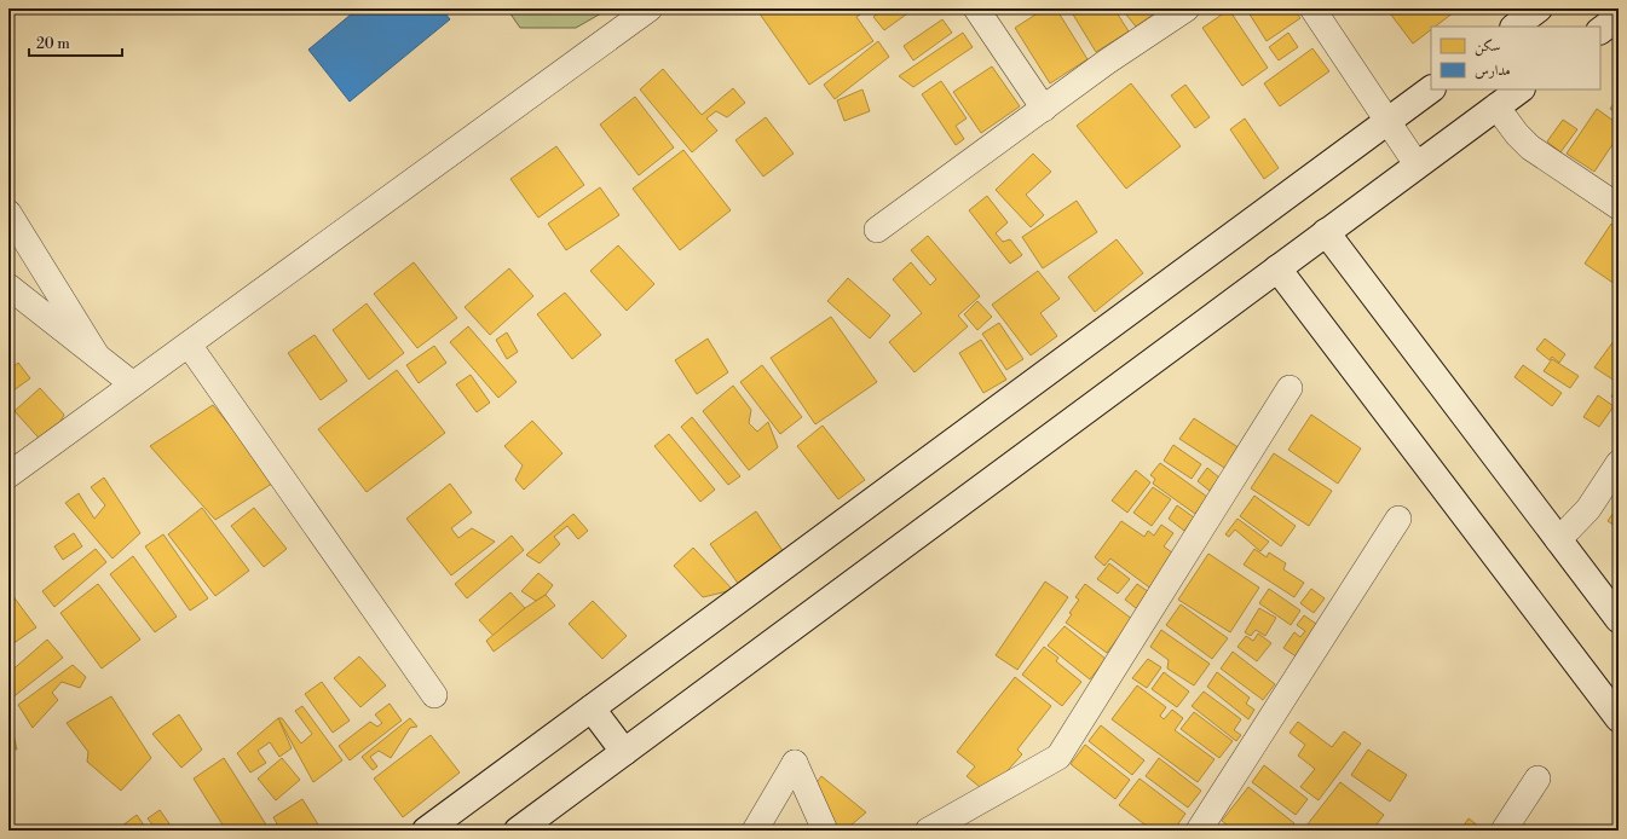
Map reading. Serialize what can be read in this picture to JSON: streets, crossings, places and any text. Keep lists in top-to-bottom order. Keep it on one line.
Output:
{"legend":["سكن","مدارس"],"scale_bar":"20 m"}
